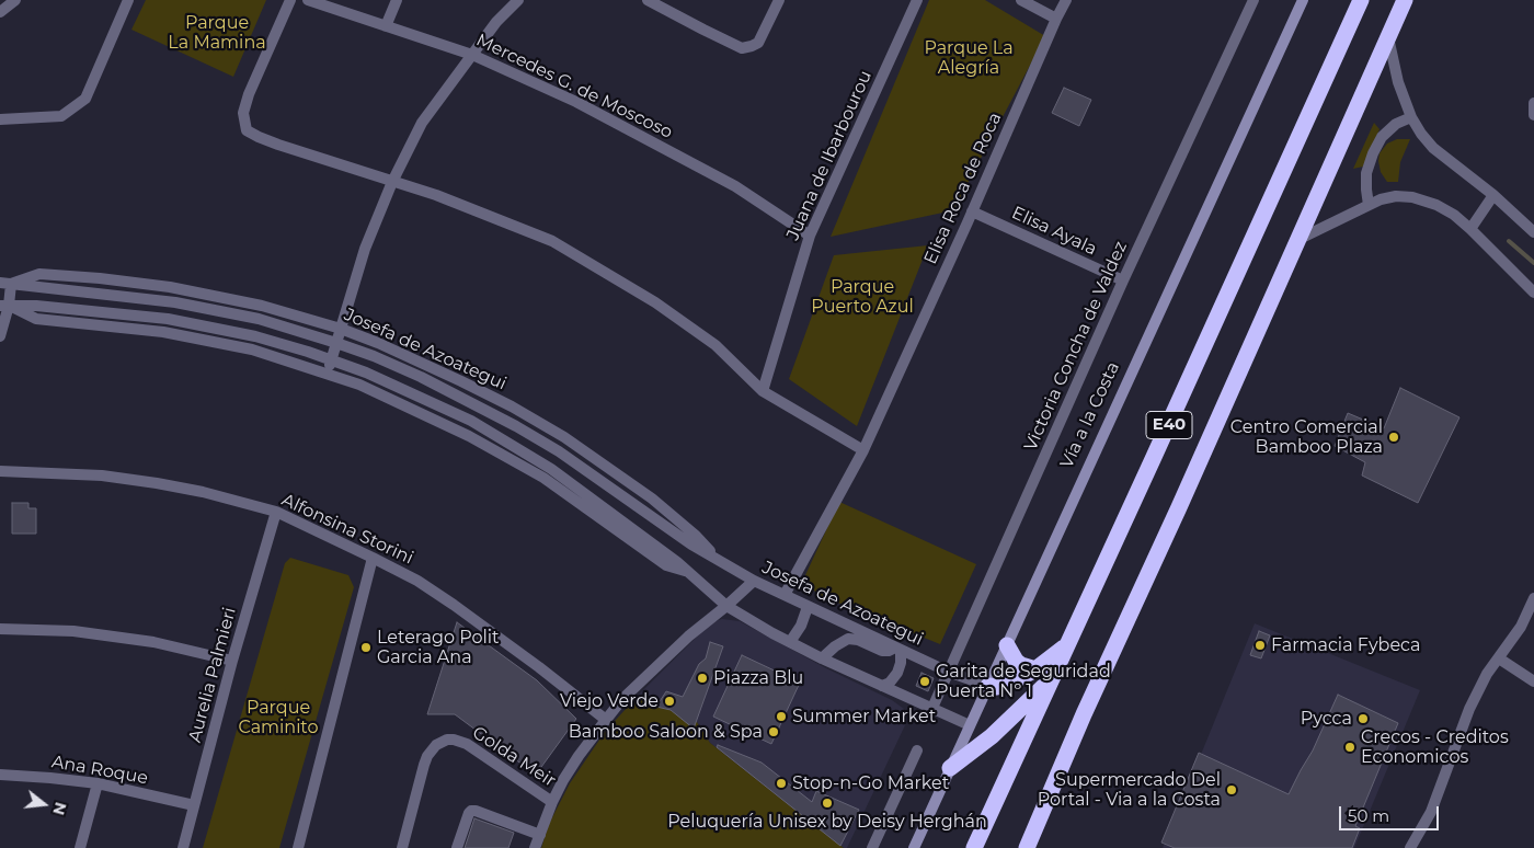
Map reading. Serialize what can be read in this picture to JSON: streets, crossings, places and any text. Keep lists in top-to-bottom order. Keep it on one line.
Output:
{"streets":{"highway":["E40"],"street":["Mercedes G. de Moscoso","Juana de Ibarbourou","Elisa Roca de Roca","Elisa Ayala","Victoria Concha de Valdez","Josefa de Azoategui","Vía a la Costa","Alfonsina Storini","Aurelia Palmieri","Golda Meir","Ana Roque"]},"crossings":[["Mercedes G. de Moscoso","Juana de Ibarbourou"],["Elisa Roca de Roca","Elisa Ayala"],["Elisa Roca de Roca","Josefa de Azoategui"],["Elisa Ayala","Victoria Concha de Valdez"],["Victoria Concha de Valdez","Josefa de Azoategui"],["Josefa de Azoategui","Vía a la Costa"],["Alfonsina Storini","Aurelia Palmieri"],["Aurelia Palmieri","Ana Roque"]],"parks":["Parque La Mamina","Parque La Alegría","Parque Puerto Azul","Parque Caminito"],"places":["Centro Comercial Bamboo Plaza","Farmacia Fybeca","Leterago Polit Garcia Ana","Piazza Blu","Garita de Seguridad Puerta Nº 1","Viejo Verde","Summer Market","Pycca","Bamboo Saloon & Spa","Crecos - Creditos Economicos","Stop-n-Go Market","Supermercado Del Portal - Via a la Costa","Peluquería Unisex by Deisy Herghán"],"scale_bar":"50 m","north":"right"}
